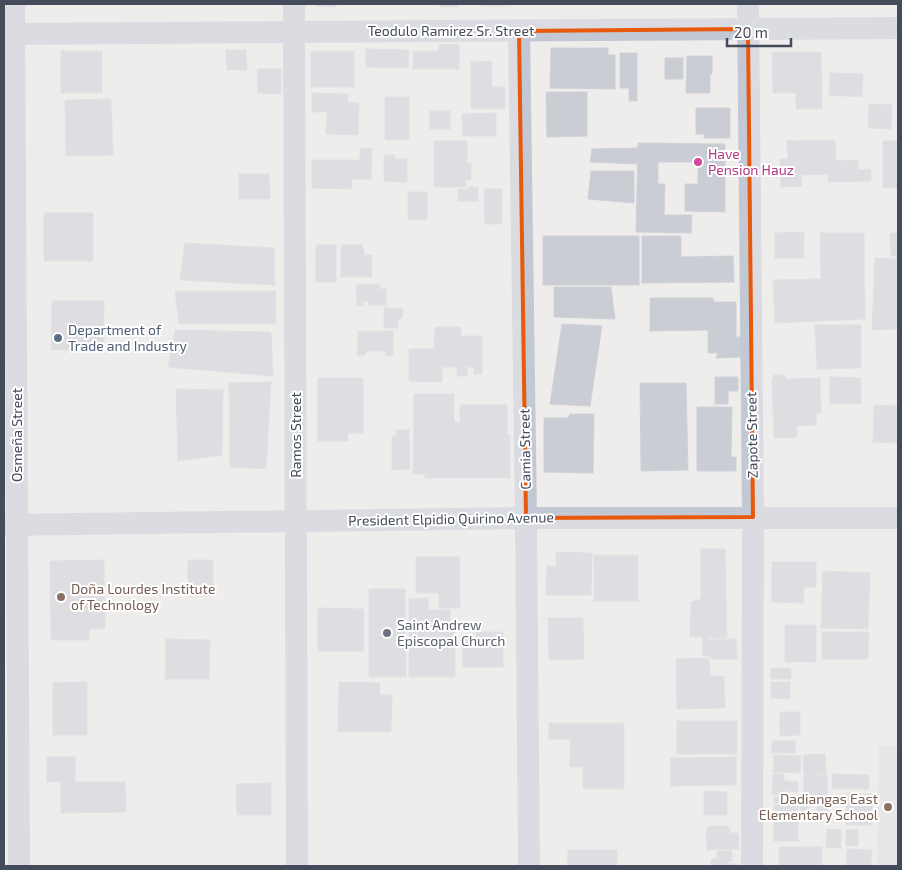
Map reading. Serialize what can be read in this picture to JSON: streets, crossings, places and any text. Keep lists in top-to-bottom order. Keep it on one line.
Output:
{"streets":{"street":["Teodulo Ramirez Sr. Street","Osmeña Street","Ramos Street","Zapote Street","Camia Street","President Elpidio Quirino Avenue"]},"crossings":[["Teodulo Ramirez Sr. Street","Osmeña Street"],["Teodulo Ramirez Sr. Street","Ramos Street"],["Teodulo Ramirez Sr. Street","Zapote Street"],["Teodulo Ramirez Sr. Street","Camia Street"],["Osmeña Street","President Elpidio Quirino Avenue"],["Ramos Street","President Elpidio Quirino Avenue"],["Zapote Street","President Elpidio Quirino Avenue"],["Camia Street","President Elpidio Quirino Avenue"]],"places":["Have Pension Hauz","Department of Trade and Industry","Doña Lourdes Institute of Technology","Saint Andrew Episcopal Church","Dadiangas East Elementary School"],"scale_bar":"20 m"}
